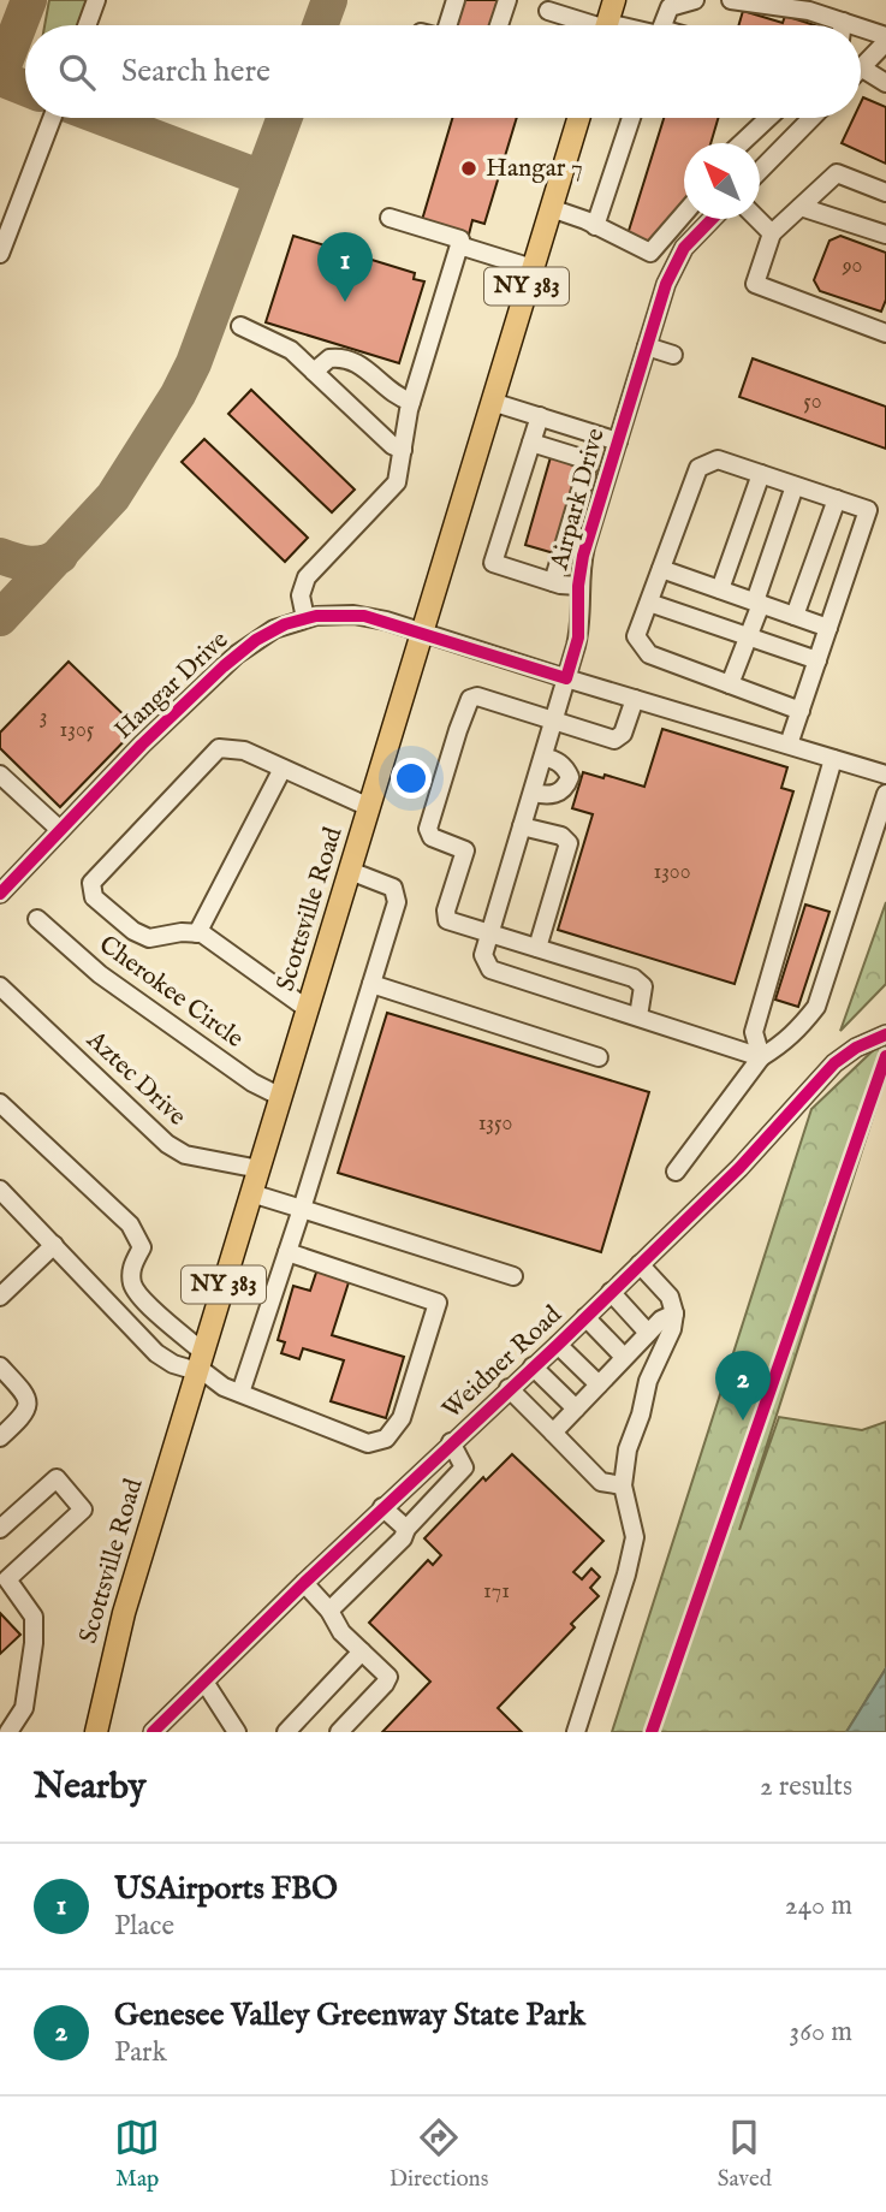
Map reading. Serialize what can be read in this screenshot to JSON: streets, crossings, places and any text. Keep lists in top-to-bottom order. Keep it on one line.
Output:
{"streets":{"main road":["NY 383","Scottsville Road"],"street":["Airpark Drive","Hangar Drive","Cherokee Circle","Aztec Drive","Weidner Road"]},"crossings":[["Hangar Drive","Scottsville Road"],["Scottsville Road","Cherokee Circle"],["Scottsville Road","Aztec Drive"]],"places":["Hangar 7"],"house_numbers":["90","50","3","1305","1300","1350","171"],"north":"top left","page":{"search":"Search here","pins":["1","2"],"heading":["Nearby","2 results"],"list":[{"mark":"1","name":"USAirports FBO","note":"Place","value":"240 m"},{"mark":"2","name":"Genesee Valley Greenway State Park","note":"Park","value":"360 m"}],"nav":["Map","Directions","Saved"]}}
